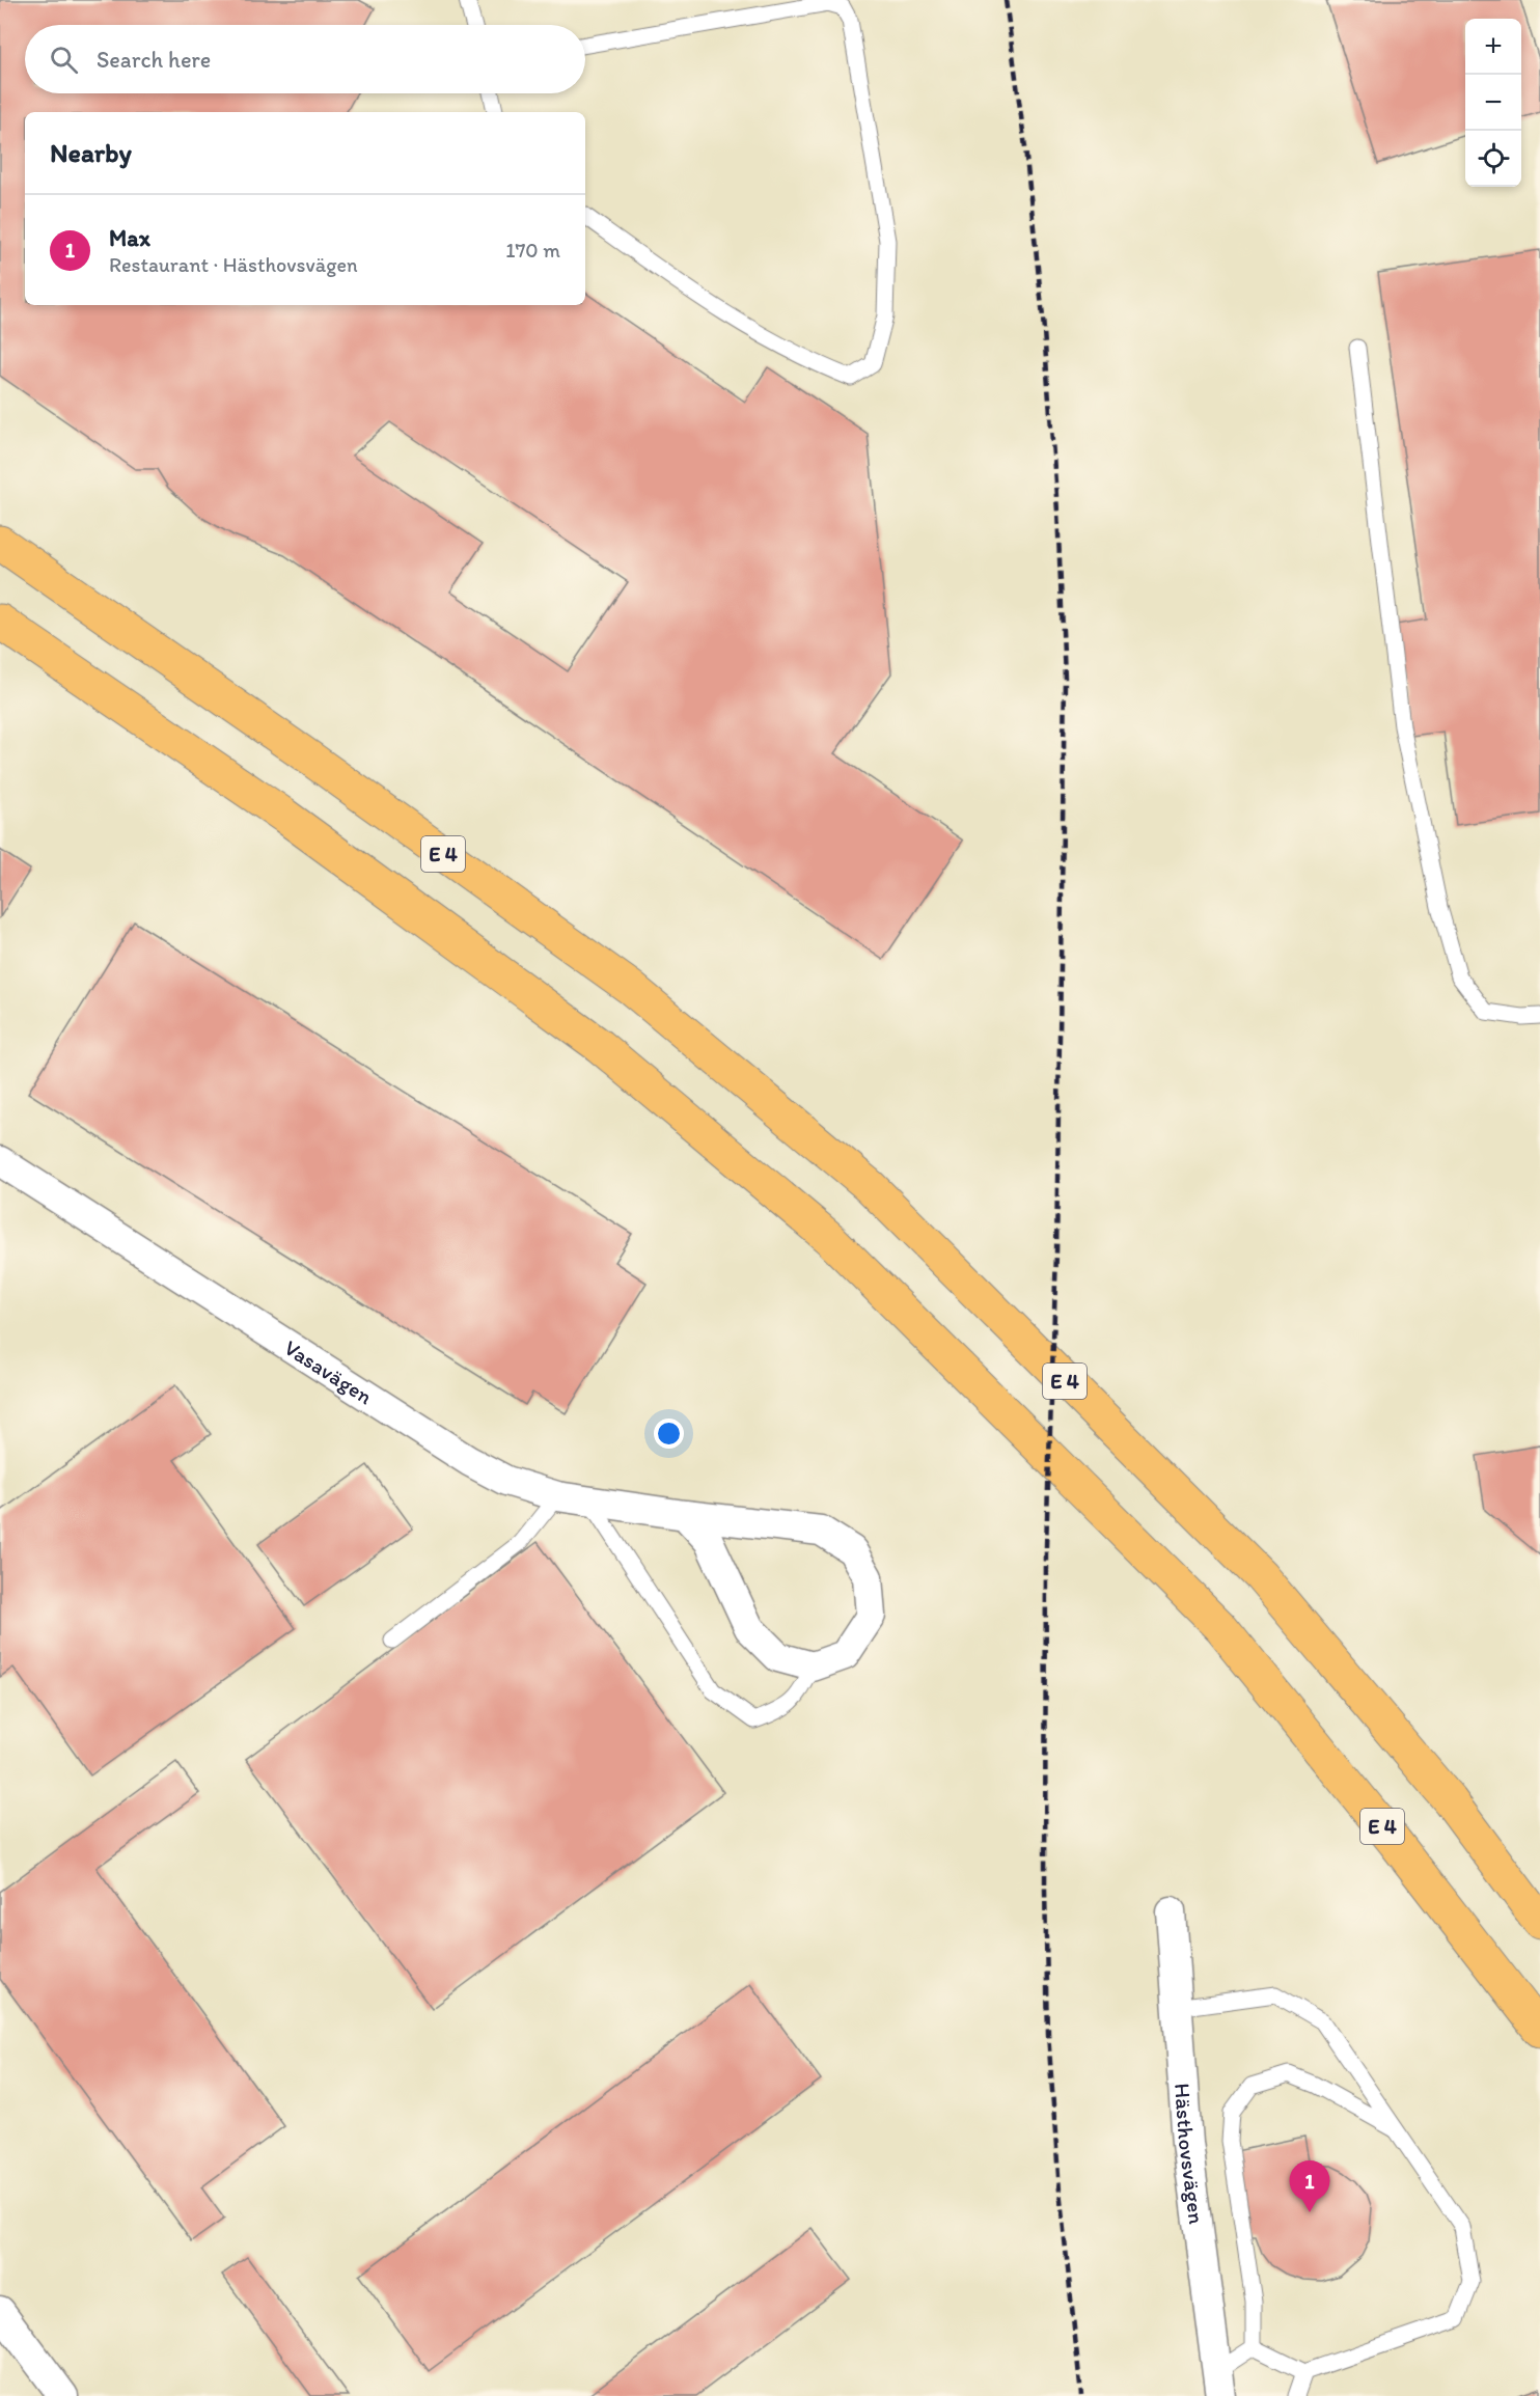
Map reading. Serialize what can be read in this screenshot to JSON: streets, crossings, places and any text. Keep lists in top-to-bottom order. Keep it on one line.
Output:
{"streets":{"highway":["E 4"],"street":["Vasavägen","Hästhovsvägen"]},"page":{"map_buttons":["+","−"],"search":"Search here","heading":"Nearby","list":[{"mark":"1","name":"Max","note":"Restaurant · Hästhovsvägen","value":"170 m"}],"pins":"1"}}
